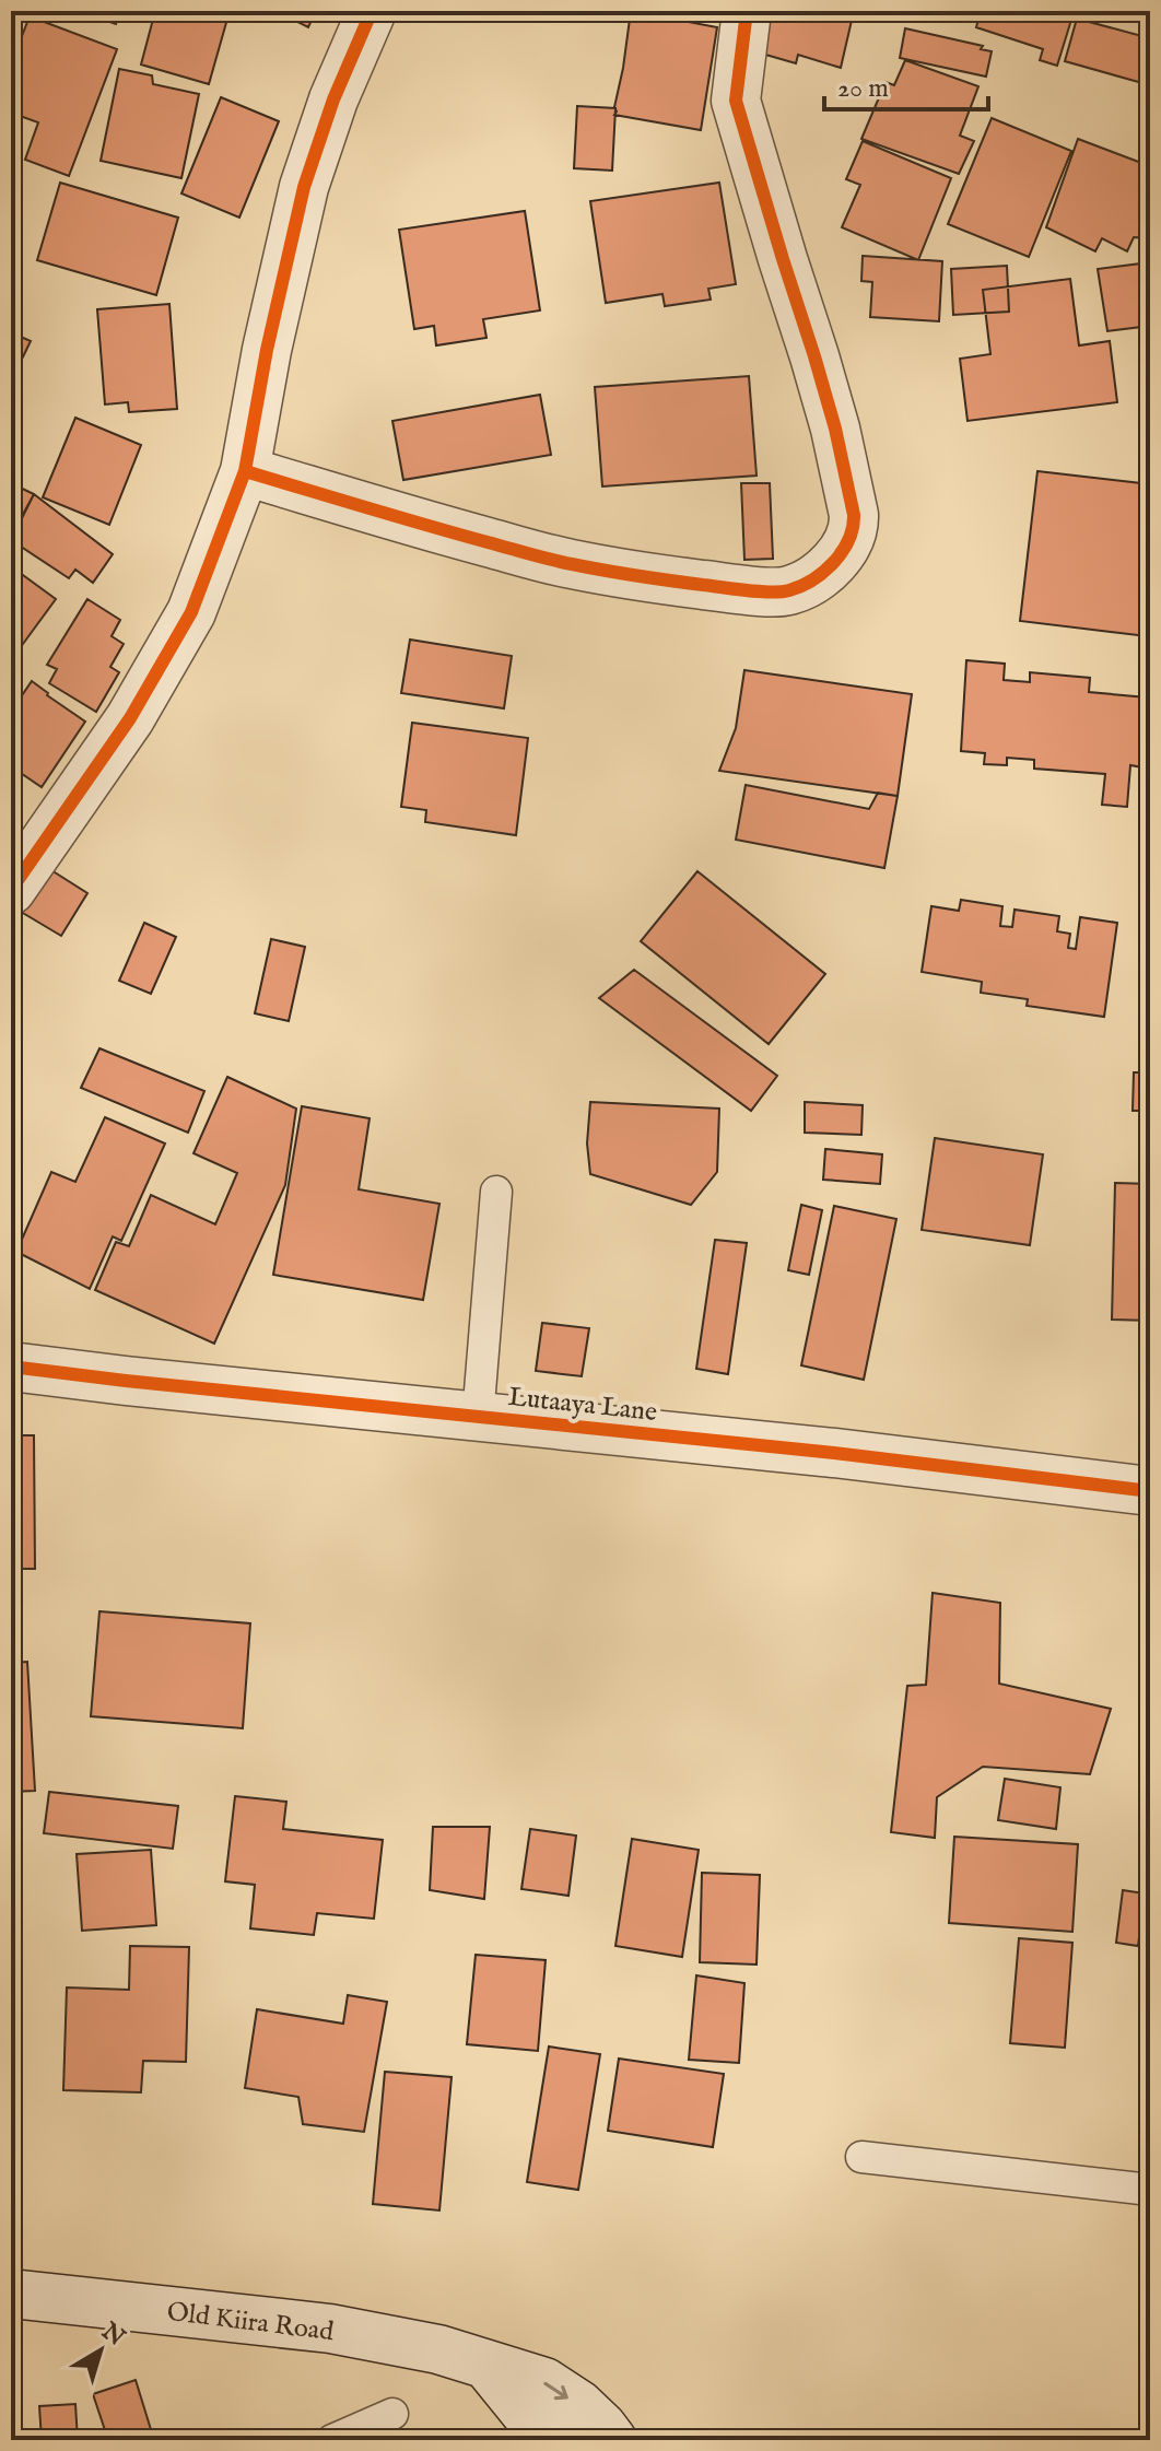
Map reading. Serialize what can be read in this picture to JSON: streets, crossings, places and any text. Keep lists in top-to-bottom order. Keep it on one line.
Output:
{"streets":{"street":["Lutaaya Lane","Old Kiira Road"]},"scale_bar":"20 m","north":"top right"}
